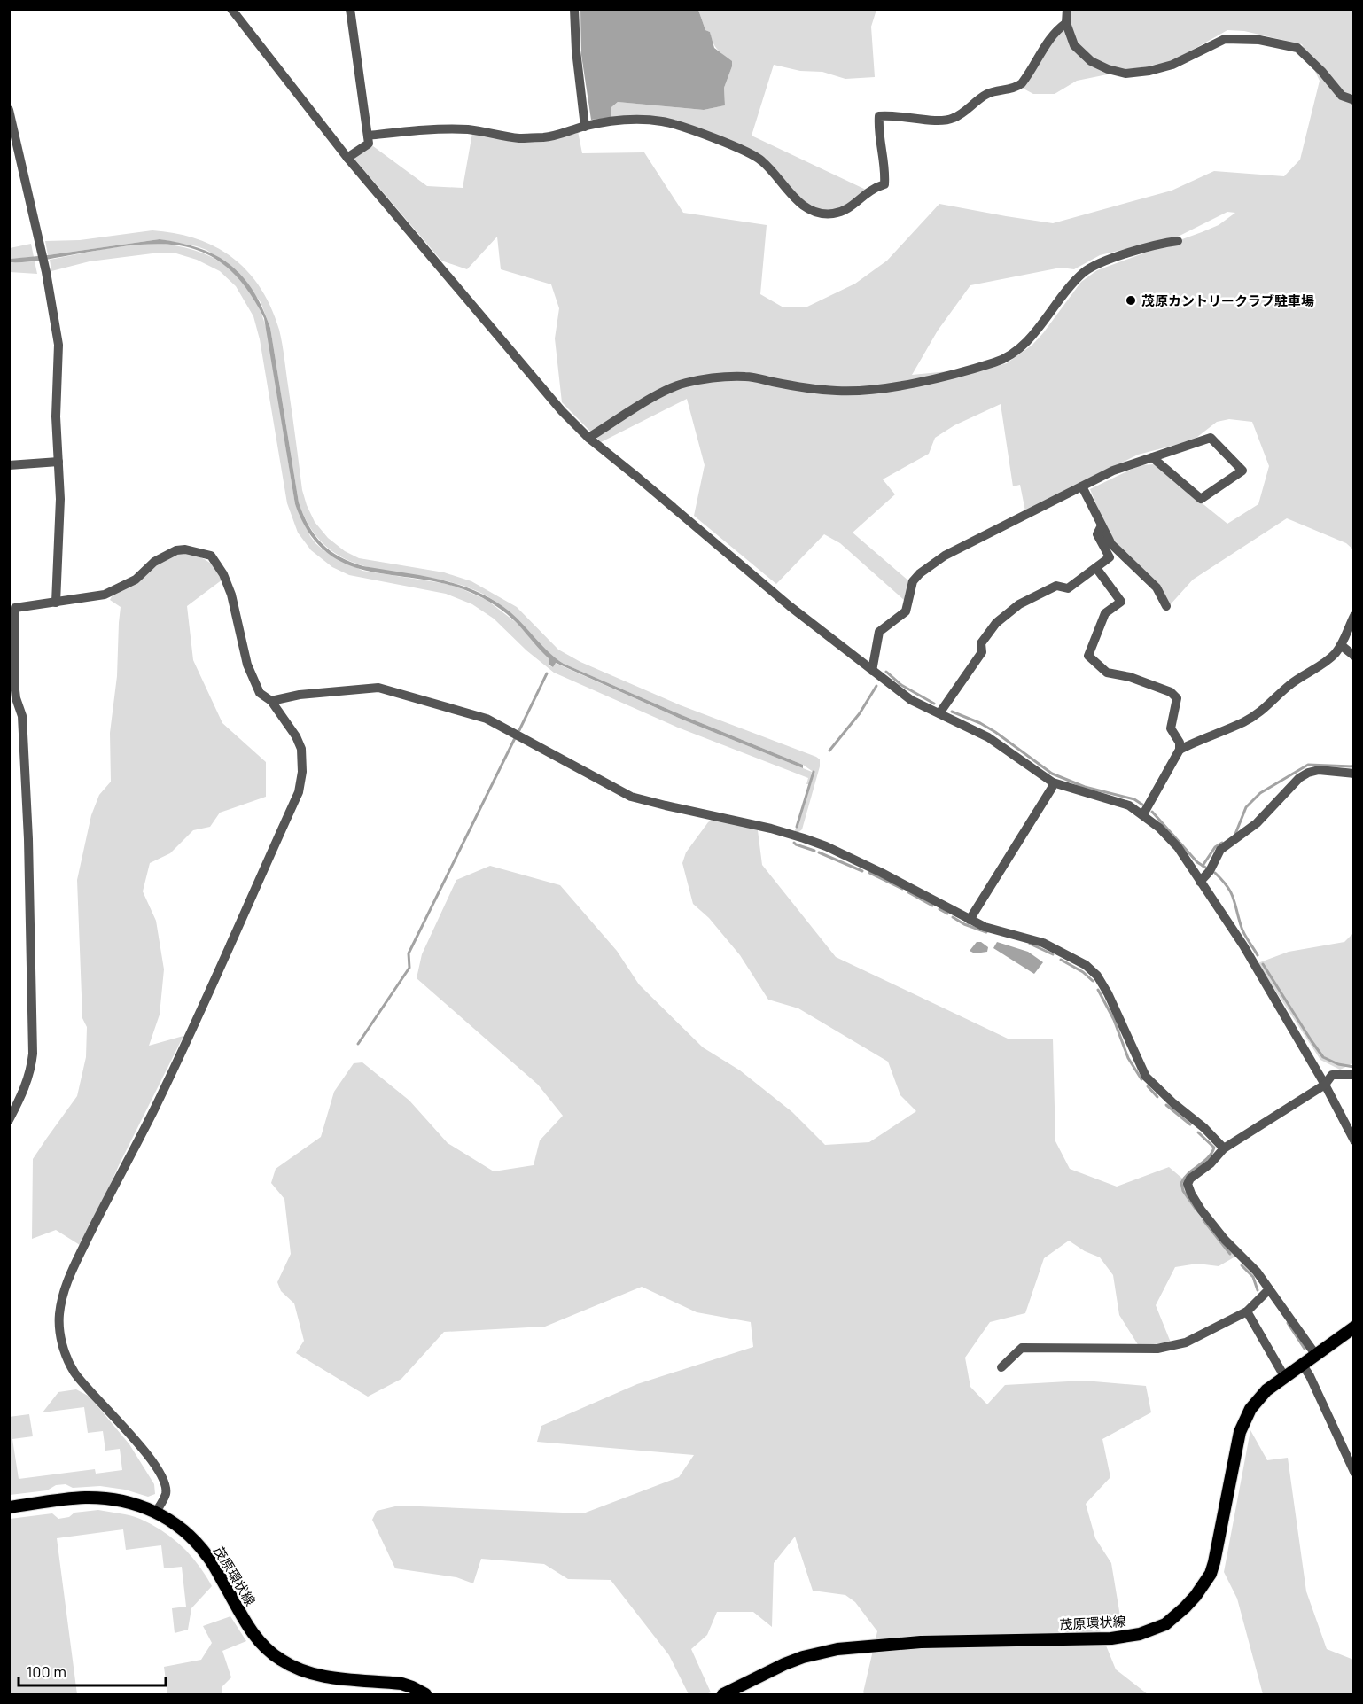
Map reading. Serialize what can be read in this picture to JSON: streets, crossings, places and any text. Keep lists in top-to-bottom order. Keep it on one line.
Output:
{"streets":{"main road":["茂原環状線"]},"places":["茂原カントリークラブ駐車場"],"scale_bar":"100 m"}
